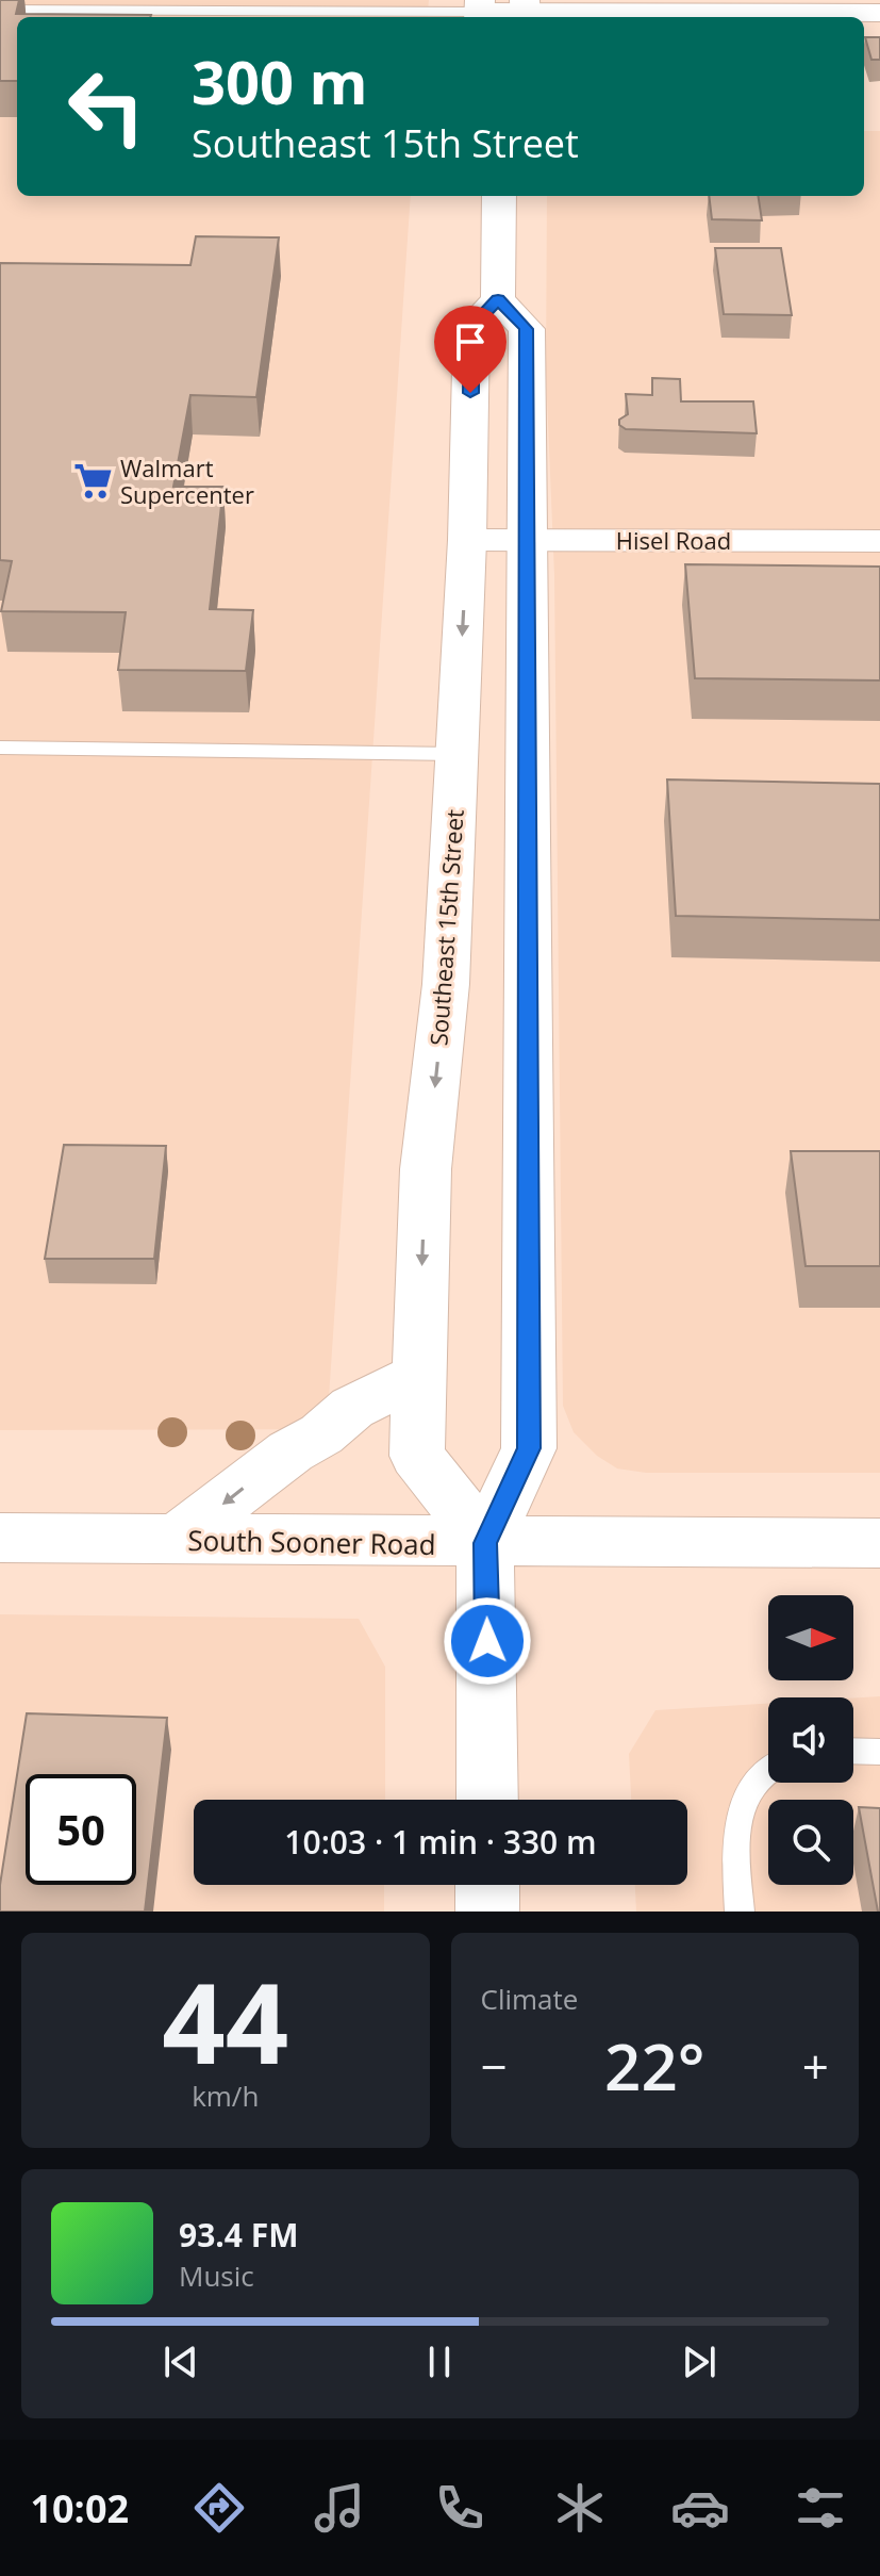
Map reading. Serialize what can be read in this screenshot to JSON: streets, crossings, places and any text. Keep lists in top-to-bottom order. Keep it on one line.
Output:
{"streets":{"main road":["Southeast 15th Street","South Sooner Road"],"street":["Hisel Road"]},"crossings":[["Hisel Road","Southeast 15th Street"],["Southeast 15th Street","South Sooner Road"]],"places":{"supermarket":["Walmart Supercenter"]},"north":"right","page":{"turn":["300 m","Southeast 15th Street"],"limit":"50","trip":"10:03 · 1 min · 330 m","tile":[["44","km/h"],"Climate"],"heat":["−","22°","+"],"song":["93.4 FM","Music"],"tabs":"10:02"}}
